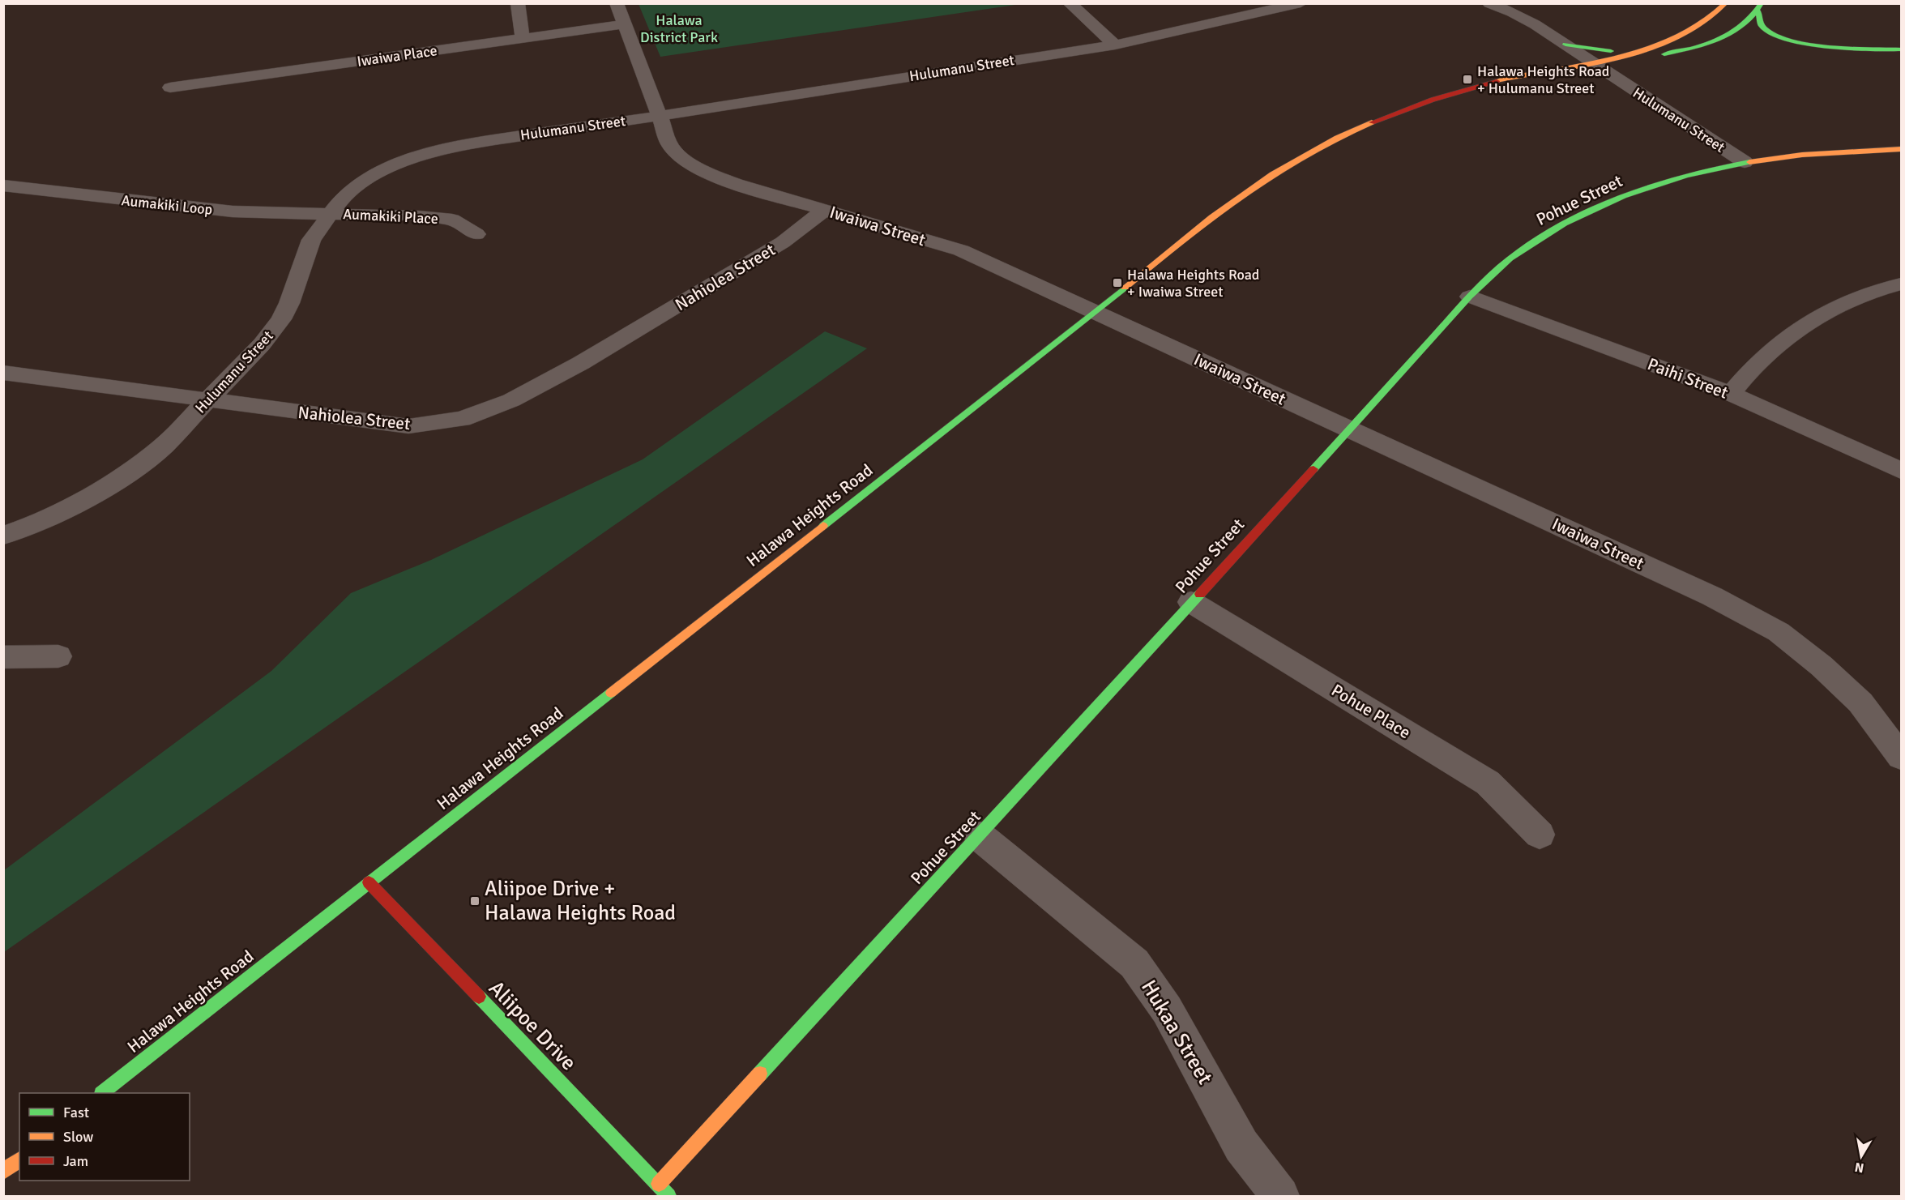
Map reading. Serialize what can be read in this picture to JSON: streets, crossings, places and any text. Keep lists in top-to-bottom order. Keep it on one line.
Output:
{"streets":{"street":["Iwaiwa Place","Hulumanu Street","Pohue Street","Aumakiki Loop","Aumakiki Place","Iwaiwa Street","Nahiolea Street","Paihi Street","Halawa Heights Road","Pohue Place","Aliipoe Drive","Hukaa Street"]},"crossings":[["Iwaiwa Place","Iwaiwa Street"],["Hulumanu Street","Pohue Street"],["Hulumanu Street","Aumakiki Loop"],["Hulumanu Street","Aumakiki Place"],["Hulumanu Street","Iwaiwa Street"],["Hulumanu Street","Nahiolea Street"],["Hulumanu Street","Halawa Heights Road"],["Pohue Street","Iwaiwa Street"],["Pohue Street","Paihi Street"],["Pohue Street","Pohue Place"],["Pohue Street","Aliipoe Drive"],["Pohue Street","Hukaa Street"],["Aumakiki Loop","Aumakiki Place"],["Iwaiwa Street","Nahiolea Street"],["Iwaiwa Street","Halawa Heights Road"],["Halawa Heights Road","Aliipoe Drive"]],"parks":["Halawa District Park"],"places":{"transit":["Halawa Heights Road + Hulumanu Street","Halawa Heights Road + Iwaiwa Street","Aliipoe Drive + Halawa Heights Road"]},"legend":["Fast","Slow","Jam"],"north":"bottom"}
